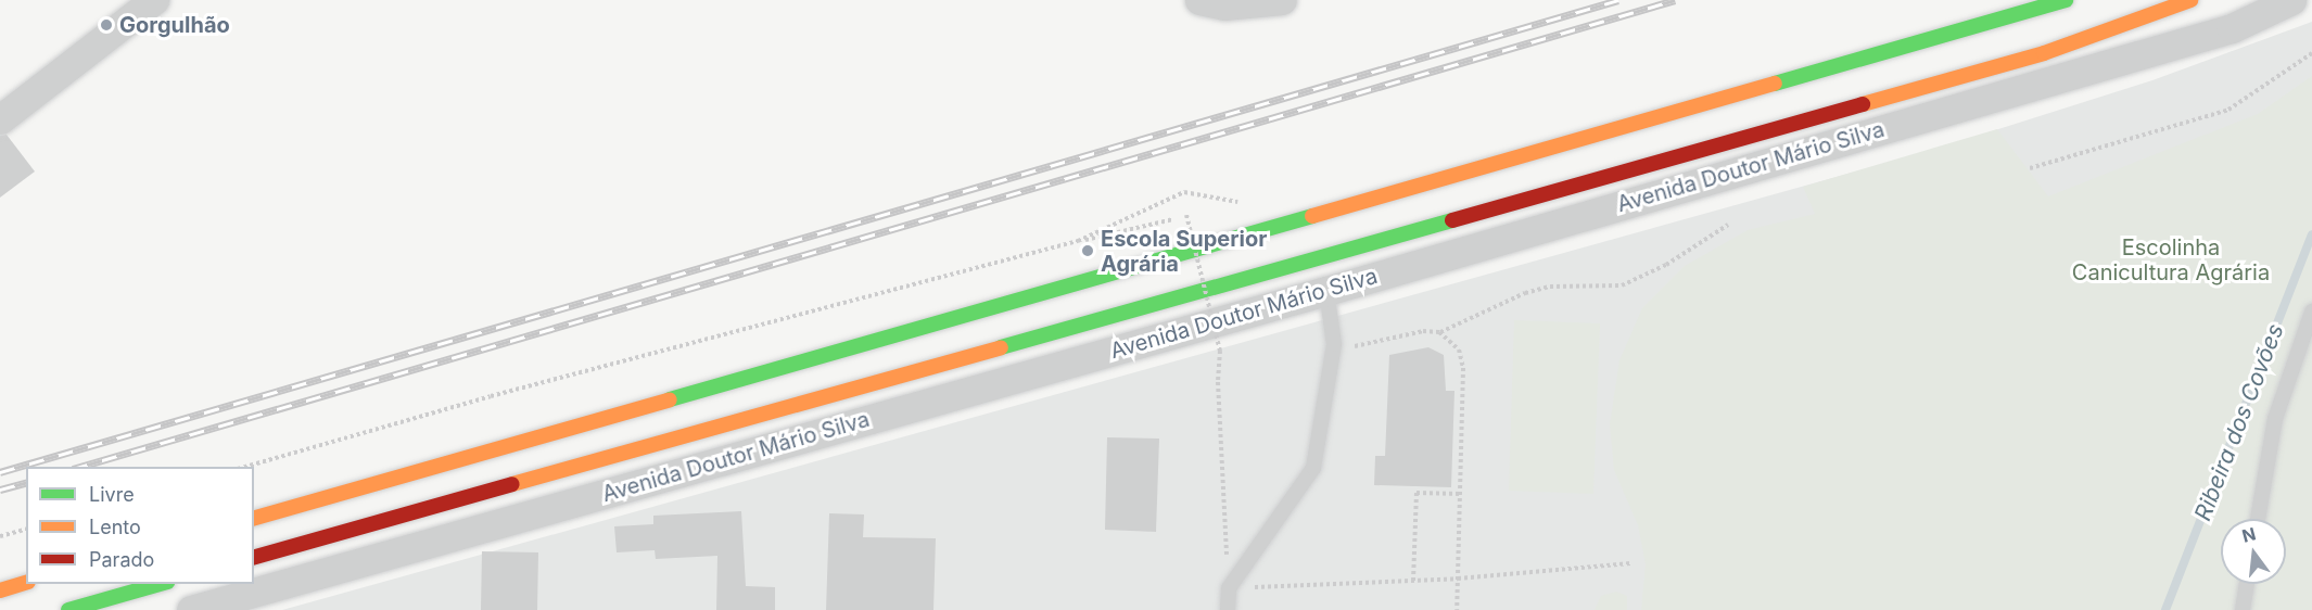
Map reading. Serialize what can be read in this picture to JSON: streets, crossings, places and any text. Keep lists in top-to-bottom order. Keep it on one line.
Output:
{"streets":{"street":["Avenida Doutor Mário Silva"]},"water":["Ribeira dos Covões"],"parks":["Escolinha Canicultura Agrária"],"places":["Gorgulhão","Escola Superior Agrária"],"legend":["Livre","Lento","Parado"],"north":"top"}
